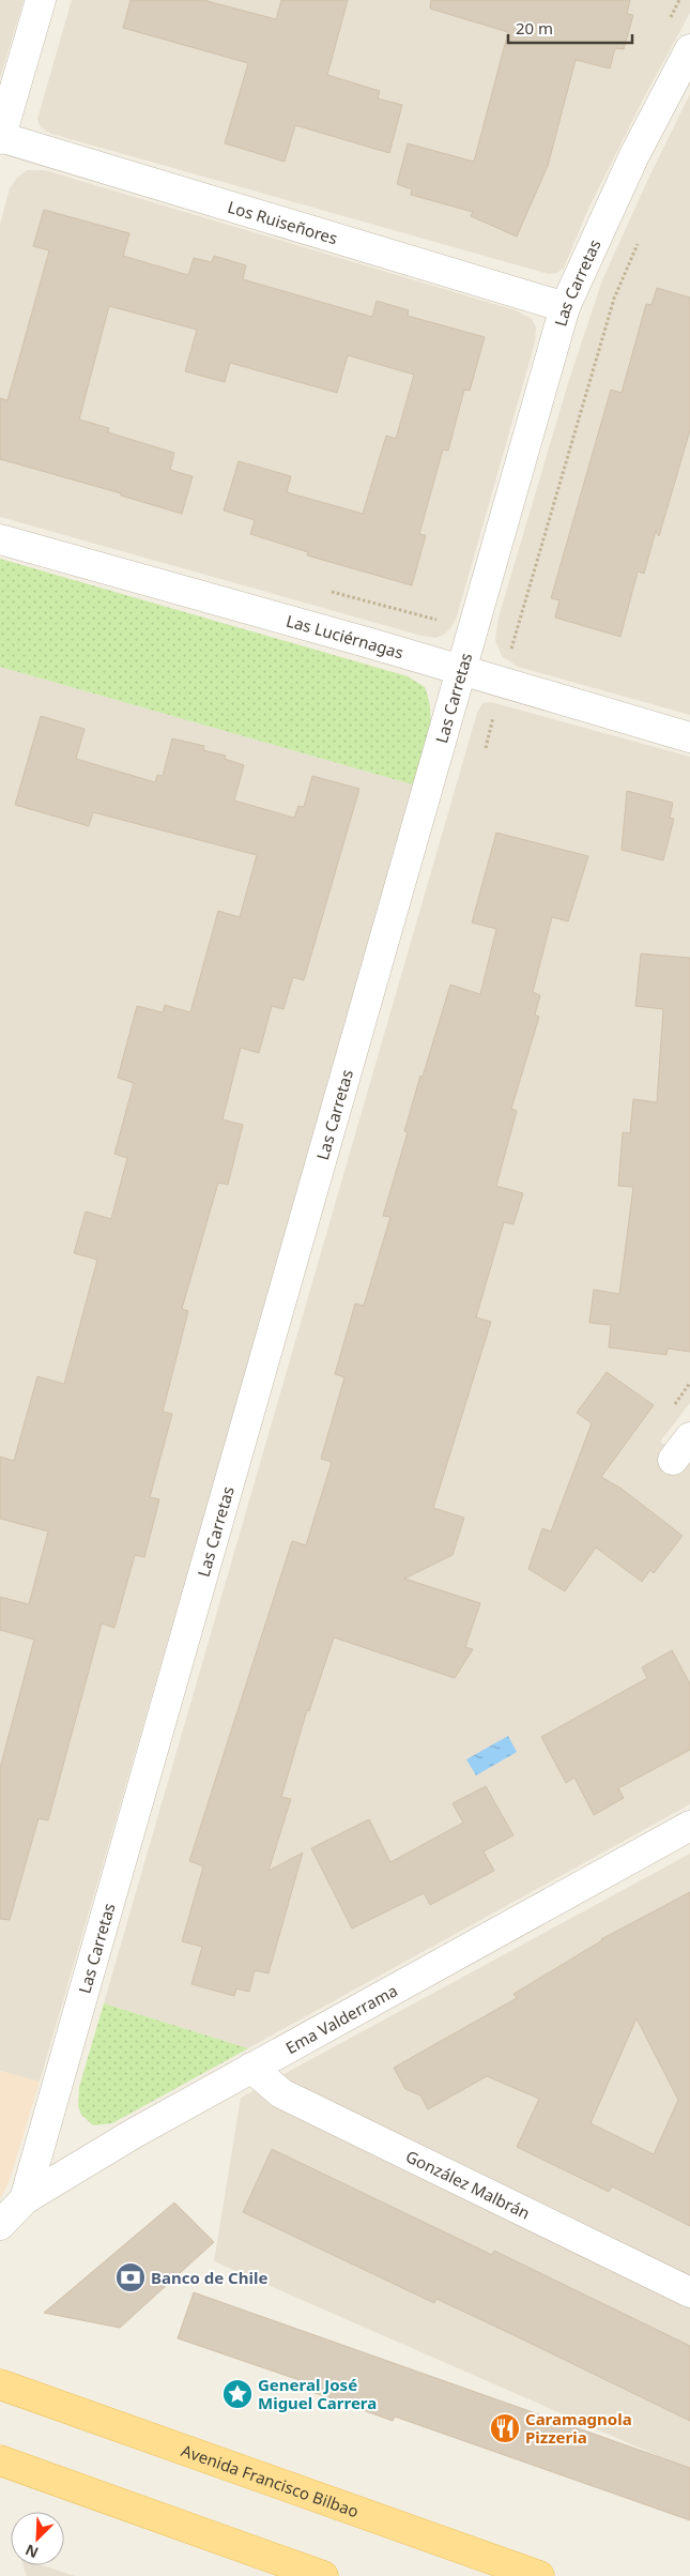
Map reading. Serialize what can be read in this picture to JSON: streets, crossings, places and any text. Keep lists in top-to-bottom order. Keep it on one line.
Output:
{"streets":{"main road":["Avenida Francisco Bilbao"],"street":["Los Ruiseñores","Las Carretas","Las Luciérnagas","Ema Valderrama","González Malbrán"]},"crossings":[["Los Ruiseñores","Las Carretas"],["Las Carretas","Las Luciérnagas"],["Las Carretas","Ema Valderrama"],["Ema Valderrama","González Malbrán"]],"places":{"bank":["Banco de Chile"],"place":["General José Miguel Carrera"],"restaurant":["Caramagnola Pizzeria"]},"scale_bar":"20 m","north":"bottom left"}
